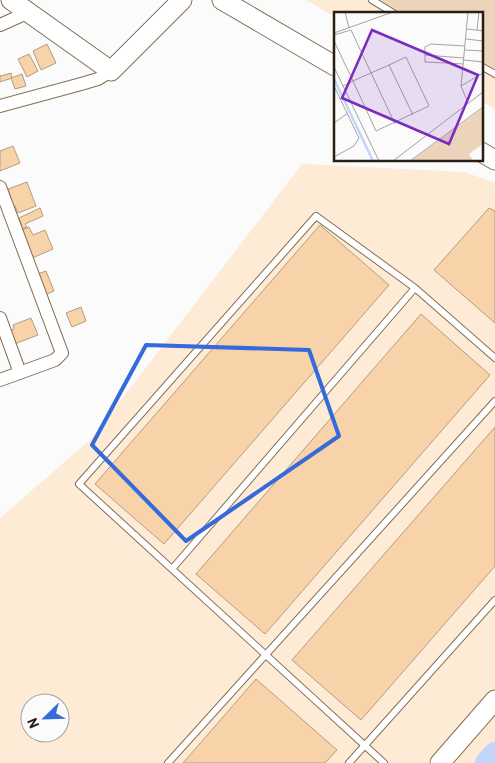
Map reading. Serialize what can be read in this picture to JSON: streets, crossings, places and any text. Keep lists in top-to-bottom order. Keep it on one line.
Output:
{"north":"bottom left"}
